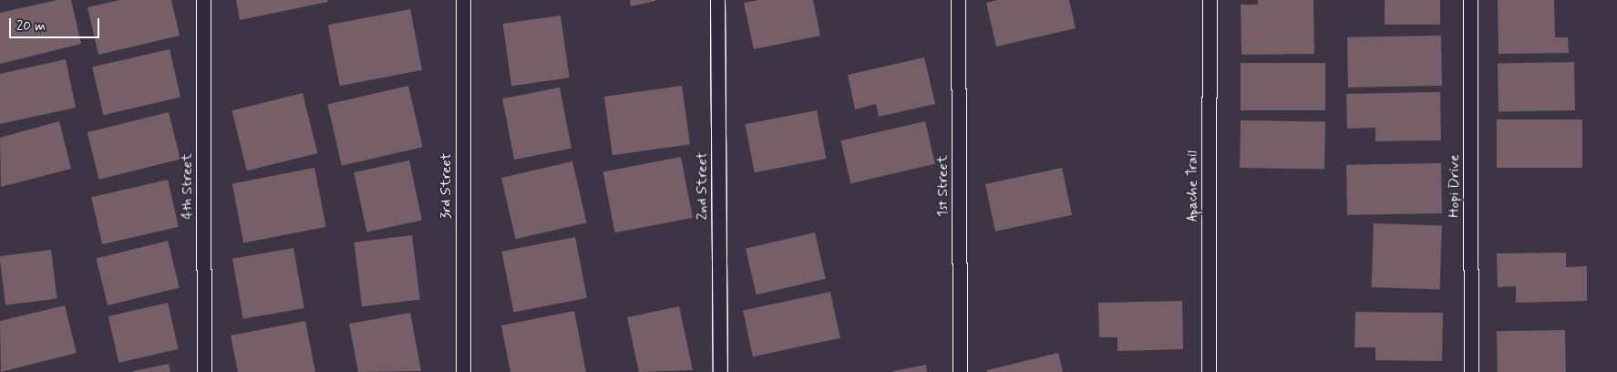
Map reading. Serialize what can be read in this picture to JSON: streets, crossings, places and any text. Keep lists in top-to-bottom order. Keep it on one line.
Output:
{"streets":{"lane":["4th Street","3rd Street","2nd Street","1st Street","Apache Trail","Hopi Drive"]},"scale_bar":"20 m"}
